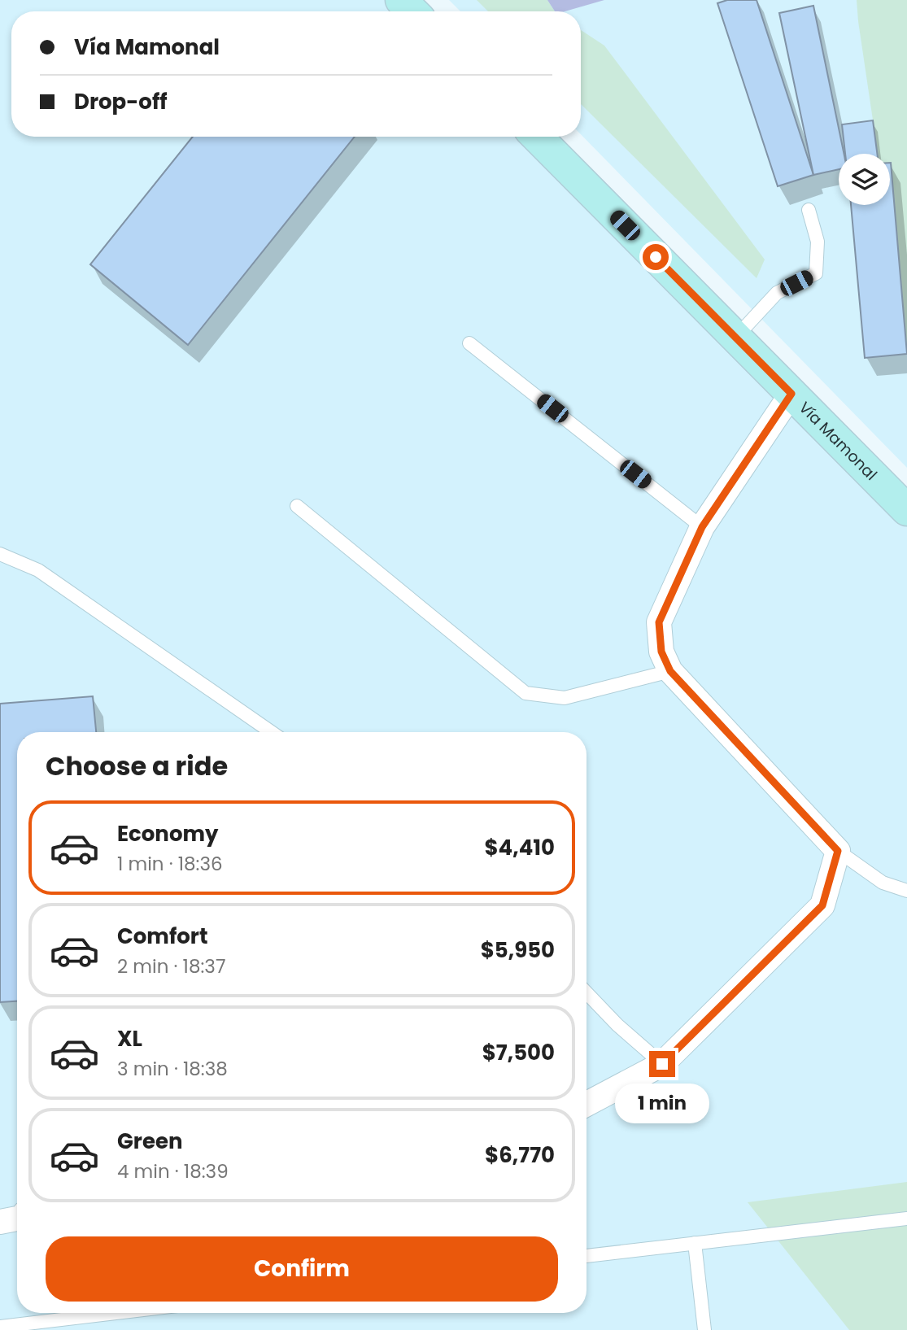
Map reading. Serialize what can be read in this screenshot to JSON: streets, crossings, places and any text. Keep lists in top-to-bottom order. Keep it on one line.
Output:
{"streets":{"street":["Vía Mamonal"]},"page":{"banner":["Vía Mamonal","Drop-off"],"heading":"Choose a ride","list":[{"name":"Economy","note":"1 min · 18:36","value":"$4,410"},{"name":"Comfort","note":"2 min · 18:37","value":"$5,950"},{"name":"XL","note":"3 min · 18:38","value":"$7,500"},{"name":"Green","note":"4 min · 18:39","value":"$6,770"}],"bubble":"1 min","buttons":"Confirm"}}
